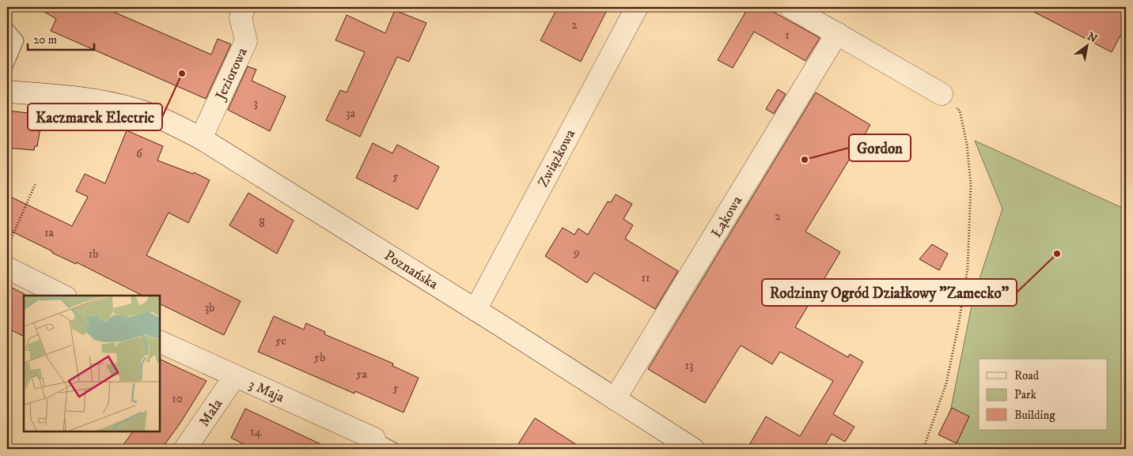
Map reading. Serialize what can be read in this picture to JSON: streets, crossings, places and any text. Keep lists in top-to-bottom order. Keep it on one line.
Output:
{"streets":{"street":["Jeziorowa","Związkowa","Łąkowa","Poznańska","3 Maja","Mała"]},"crossings":[["Jeziorowa","Poznańska"],["Związkowa","Poznańska"],["Łąkowa","Poznańska"],["3 Maja","Mała"]],"places":["Kaczmarek Electric","Gordon","Rodzinny Ogród Działkowy \"Zamecko\""],"house_numbers":["2","1","3","3a","6","5","2","8","1a","9","1b","11","3b","5c","5b","13","5a","5","10","14"],"legend":["Road","Park","Building"],"scale_bar":"20 m","north":"top right"}
